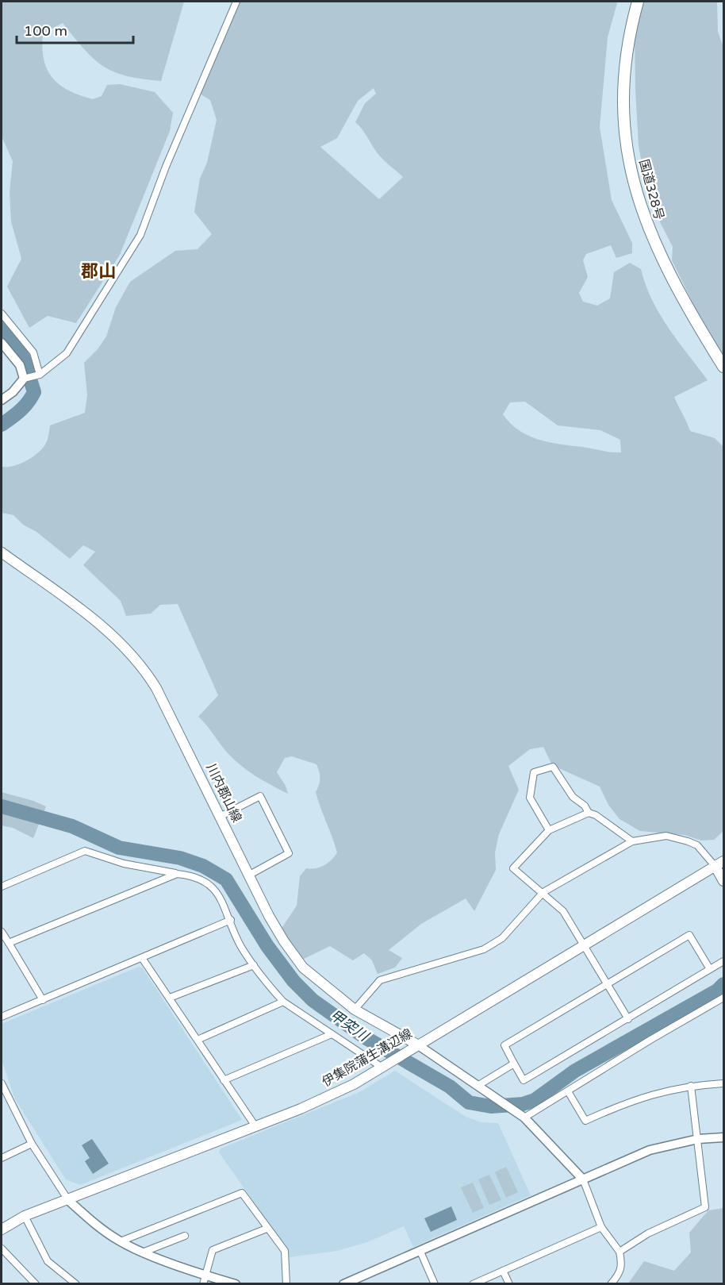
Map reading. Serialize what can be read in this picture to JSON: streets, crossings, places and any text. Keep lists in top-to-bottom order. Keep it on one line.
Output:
{"streets":{"highway":["国道328号"],"main road":["川内郡山線","伊集院蒲生溝辺線"]},"crossings":[["川内郡山線","伊集院蒲生溝辺線"]],"districts":["郡山"],"water":["甲突川"],"scale_bar":"100 m"}
